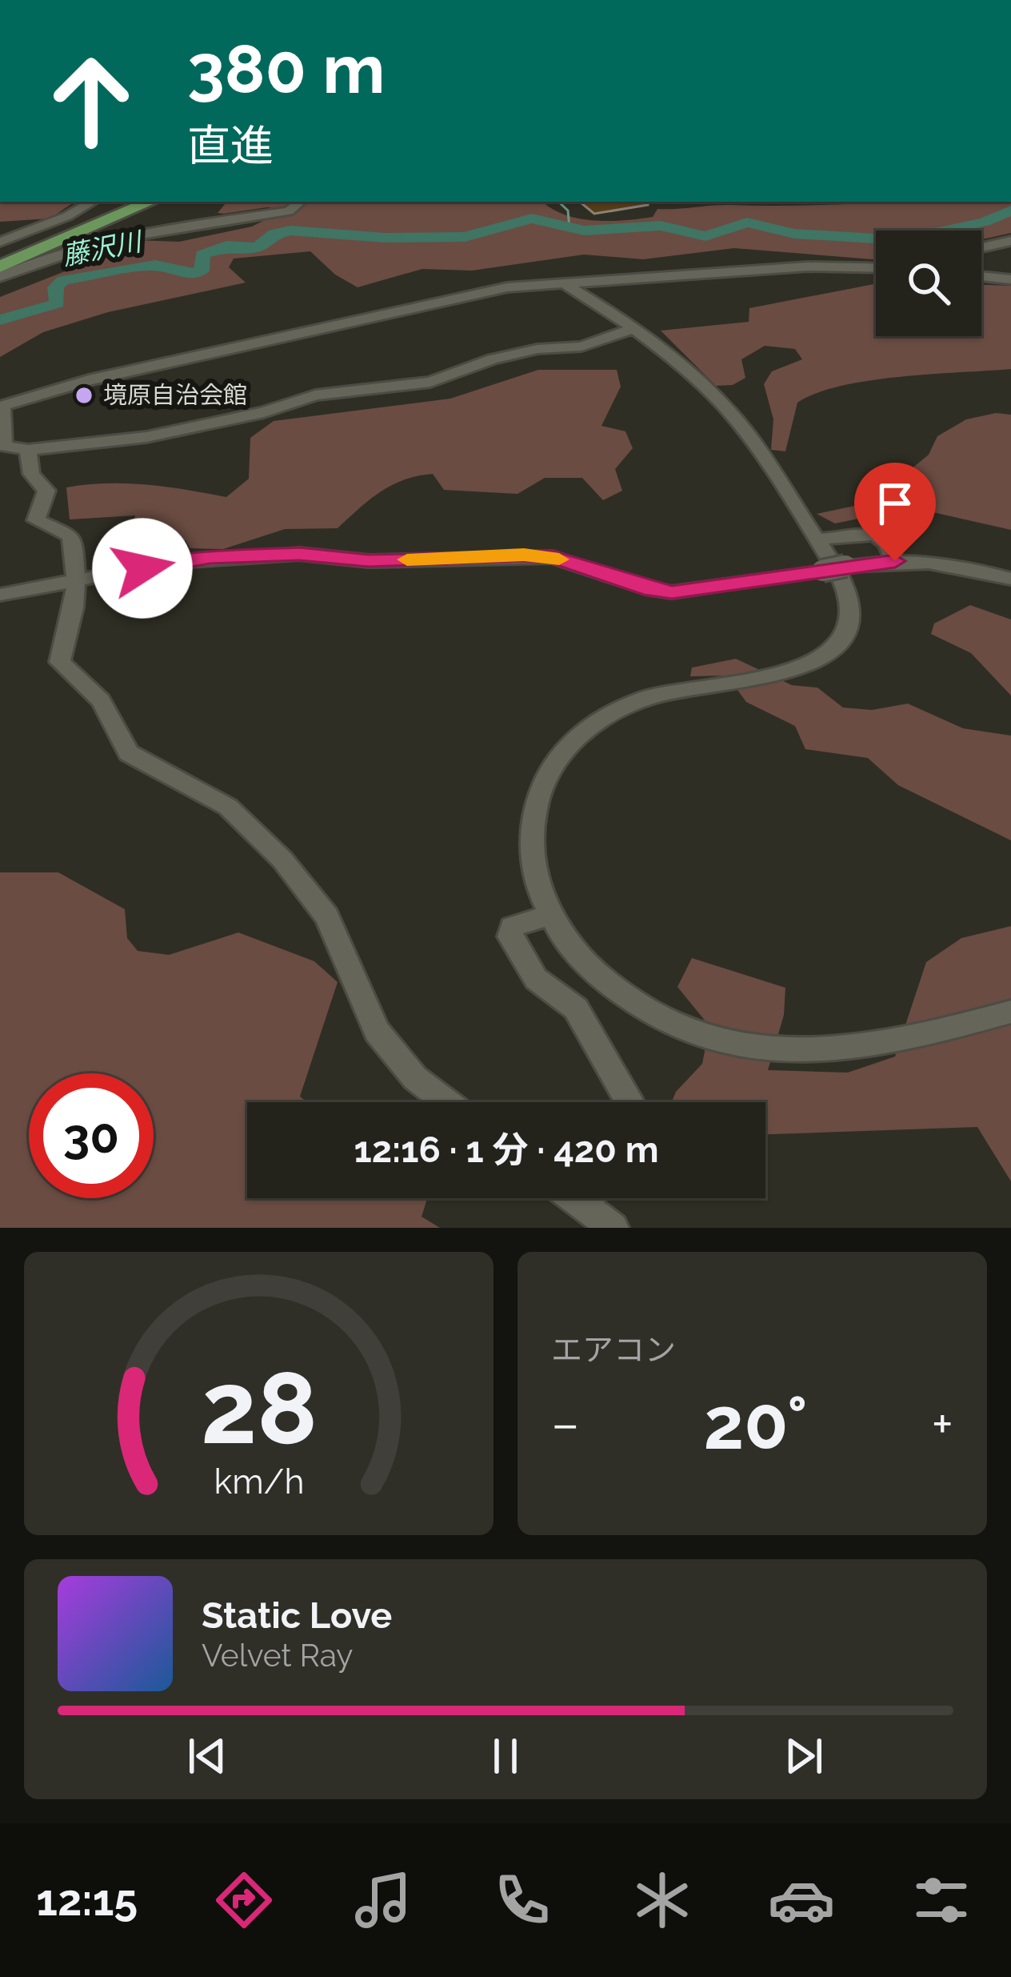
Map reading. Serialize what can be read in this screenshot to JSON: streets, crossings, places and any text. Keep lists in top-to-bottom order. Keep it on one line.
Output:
{"water":["藤沢川"],"places":["境原自治会館"],"page":{"turn":["380 m","直進"],"limit":"30","trip":"12:16 · 1 分 · 420 m","tile":"エアコン","heat":["−","20°","+"],"song":["Static Love","Velvet Ray"],"tabs":"12:15","gauge":["28","km/h"]}}
